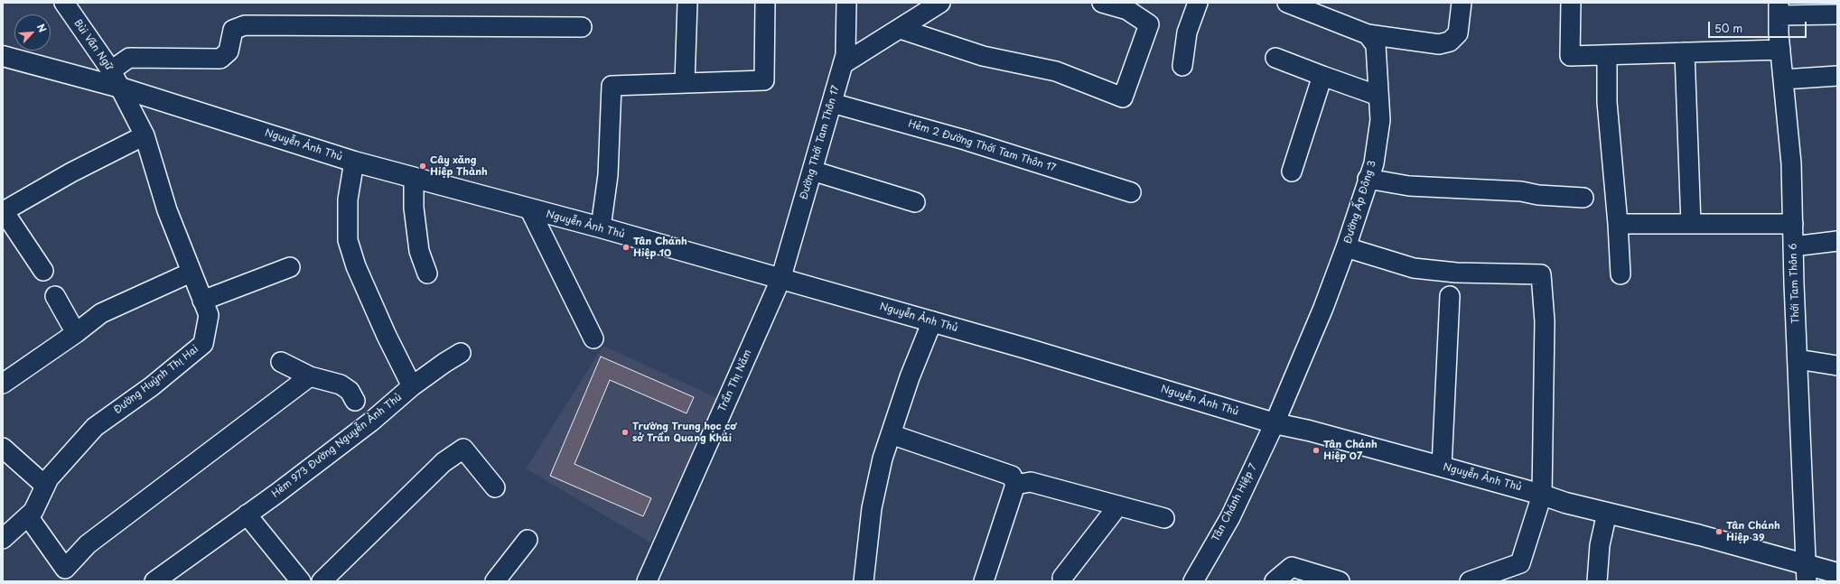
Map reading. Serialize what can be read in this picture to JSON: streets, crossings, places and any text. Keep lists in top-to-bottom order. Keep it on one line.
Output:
{"streets":{"main road":["Nguyễn Ảnh Thủ"],"street":["Bùi Văn Ngữ","Đường Thới Tam Thôn 17","Hẻm 2 Đường Thới Tam Thôn 17","Đường Ấp Đông 3","Thới Tam Thôn 6","Đường Huỳnh Thị Hai","Trần Thị Năm","Hẻm 973 Đường Nguyễn Ảnh Thủ","Tân Chánh Hiệp 7"]},"crossings":[["Bùi Văn Ngữ","Nguyễn Ảnh Thủ"],["Bùi Văn Ngữ","Đường Huỳnh Thị Hai"],["Đường Thới Tam Thôn 17","Nguyễn Ảnh Thủ"],["Đường Thới Tam Thôn 17","Hẻm 2 Đường Thới Tam Thôn 17"],["Đường Thới Tam Thôn 17","Trần Thị Năm"],["Nguyễn Ảnh Thủ","Đường Ấp Đông 3"],["Nguyễn Ảnh Thủ","Thới Tam Thôn 6"],["Nguyễn Ảnh Thủ","Đường Huỳnh Thị Hai"],["Nguyễn Ảnh Thủ","Trần Thị Năm"],["Nguyễn Ảnh Thủ","Tân Chánh Hiệp 7"],["Đường Ấp Đông 3","Tân Chánh Hiệp 7"]],"places":["Cây xăng Hiệp Thành","Tân Chánh Hiệp 10","Trường Trung học cơ sở Trần Quang Khải","Tân Chánh Hiệp 07","Tân Chánh Hiệp 39"],"scale_bar":"50 m","north":"top right"}
